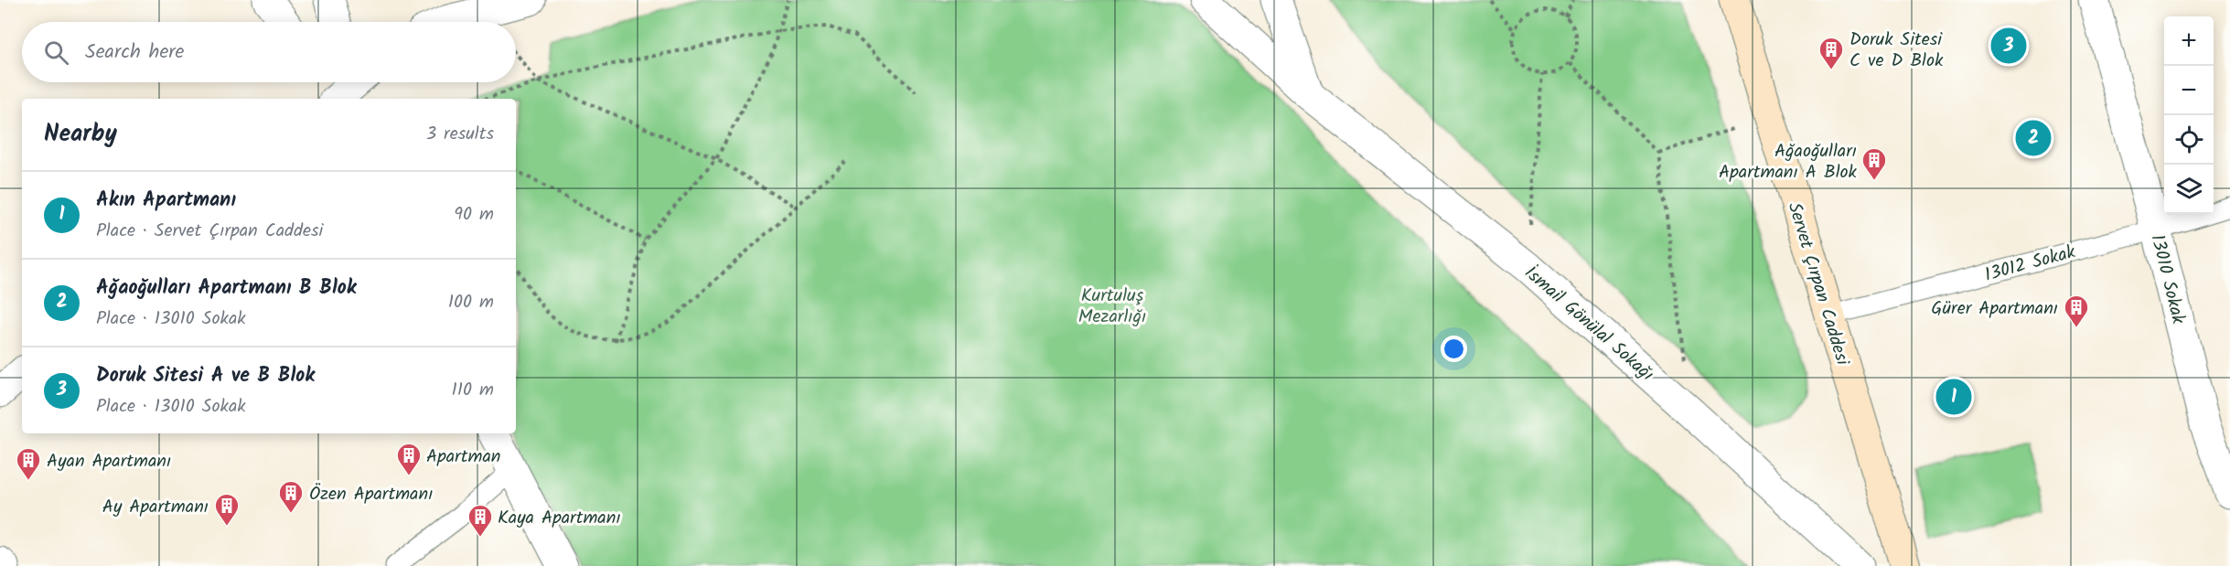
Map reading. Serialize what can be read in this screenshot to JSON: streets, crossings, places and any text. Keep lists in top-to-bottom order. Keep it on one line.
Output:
{"streets":{"main road":["Servet Çırpan Caddesi"],"street":["13010 Sokak","İsmail Gönülal Sokağı"],"lane":["13012 Sokak"]},"crossings":[["13012 Sokak","13010 Sokak"],["13012 Sokak","Servet Çırpan Caddesi"]],"parks":["Kurtuluş Mezarlığı"],"places":{"building":["Doruk Sitesi C ve D Blok","Ağaoğulları Apartmanı A Blok","Gürer Apartmanı","Apartman","Ayan Apartmanı","Özen Apartmanı","Ay Apartmanı","Kaya Apartmanı"]},"page":{"map_buttons":["+","−"],"search":"Search here","pins":["3","2","1"],"heading":["Nearby","3 results"],"list":[{"mark":"1","name":"Akın Apartmanı","note":"Place · Servet Çırpan Caddesi","value":"90 m"},{"mark":"2","name":"Ağaoğulları Apartmanı B Blok","note":"Place · 13010 Sokak","value":"100 m"},{"mark":"3","name":"Doruk Sitesi A ve B Blok","note":"Place · 13010 Sokak","value":"110 m"}]}}
